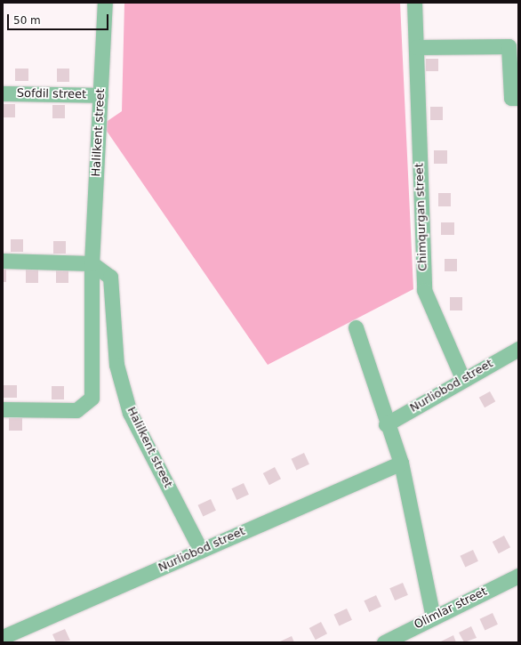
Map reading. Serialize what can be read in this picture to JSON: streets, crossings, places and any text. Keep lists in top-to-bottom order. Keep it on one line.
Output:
{"streets":{"street":["Sofdil street","Halilkent street","Chimqurgan street","Nurliobod street","Olimlar street"]},"crossings":[["Sofdil street","Halilkent street"],["Halilkent street","Nurliobod street"],["Chimqurgan street","Nurliobod street"]],"scale_bar":"50 m"}
